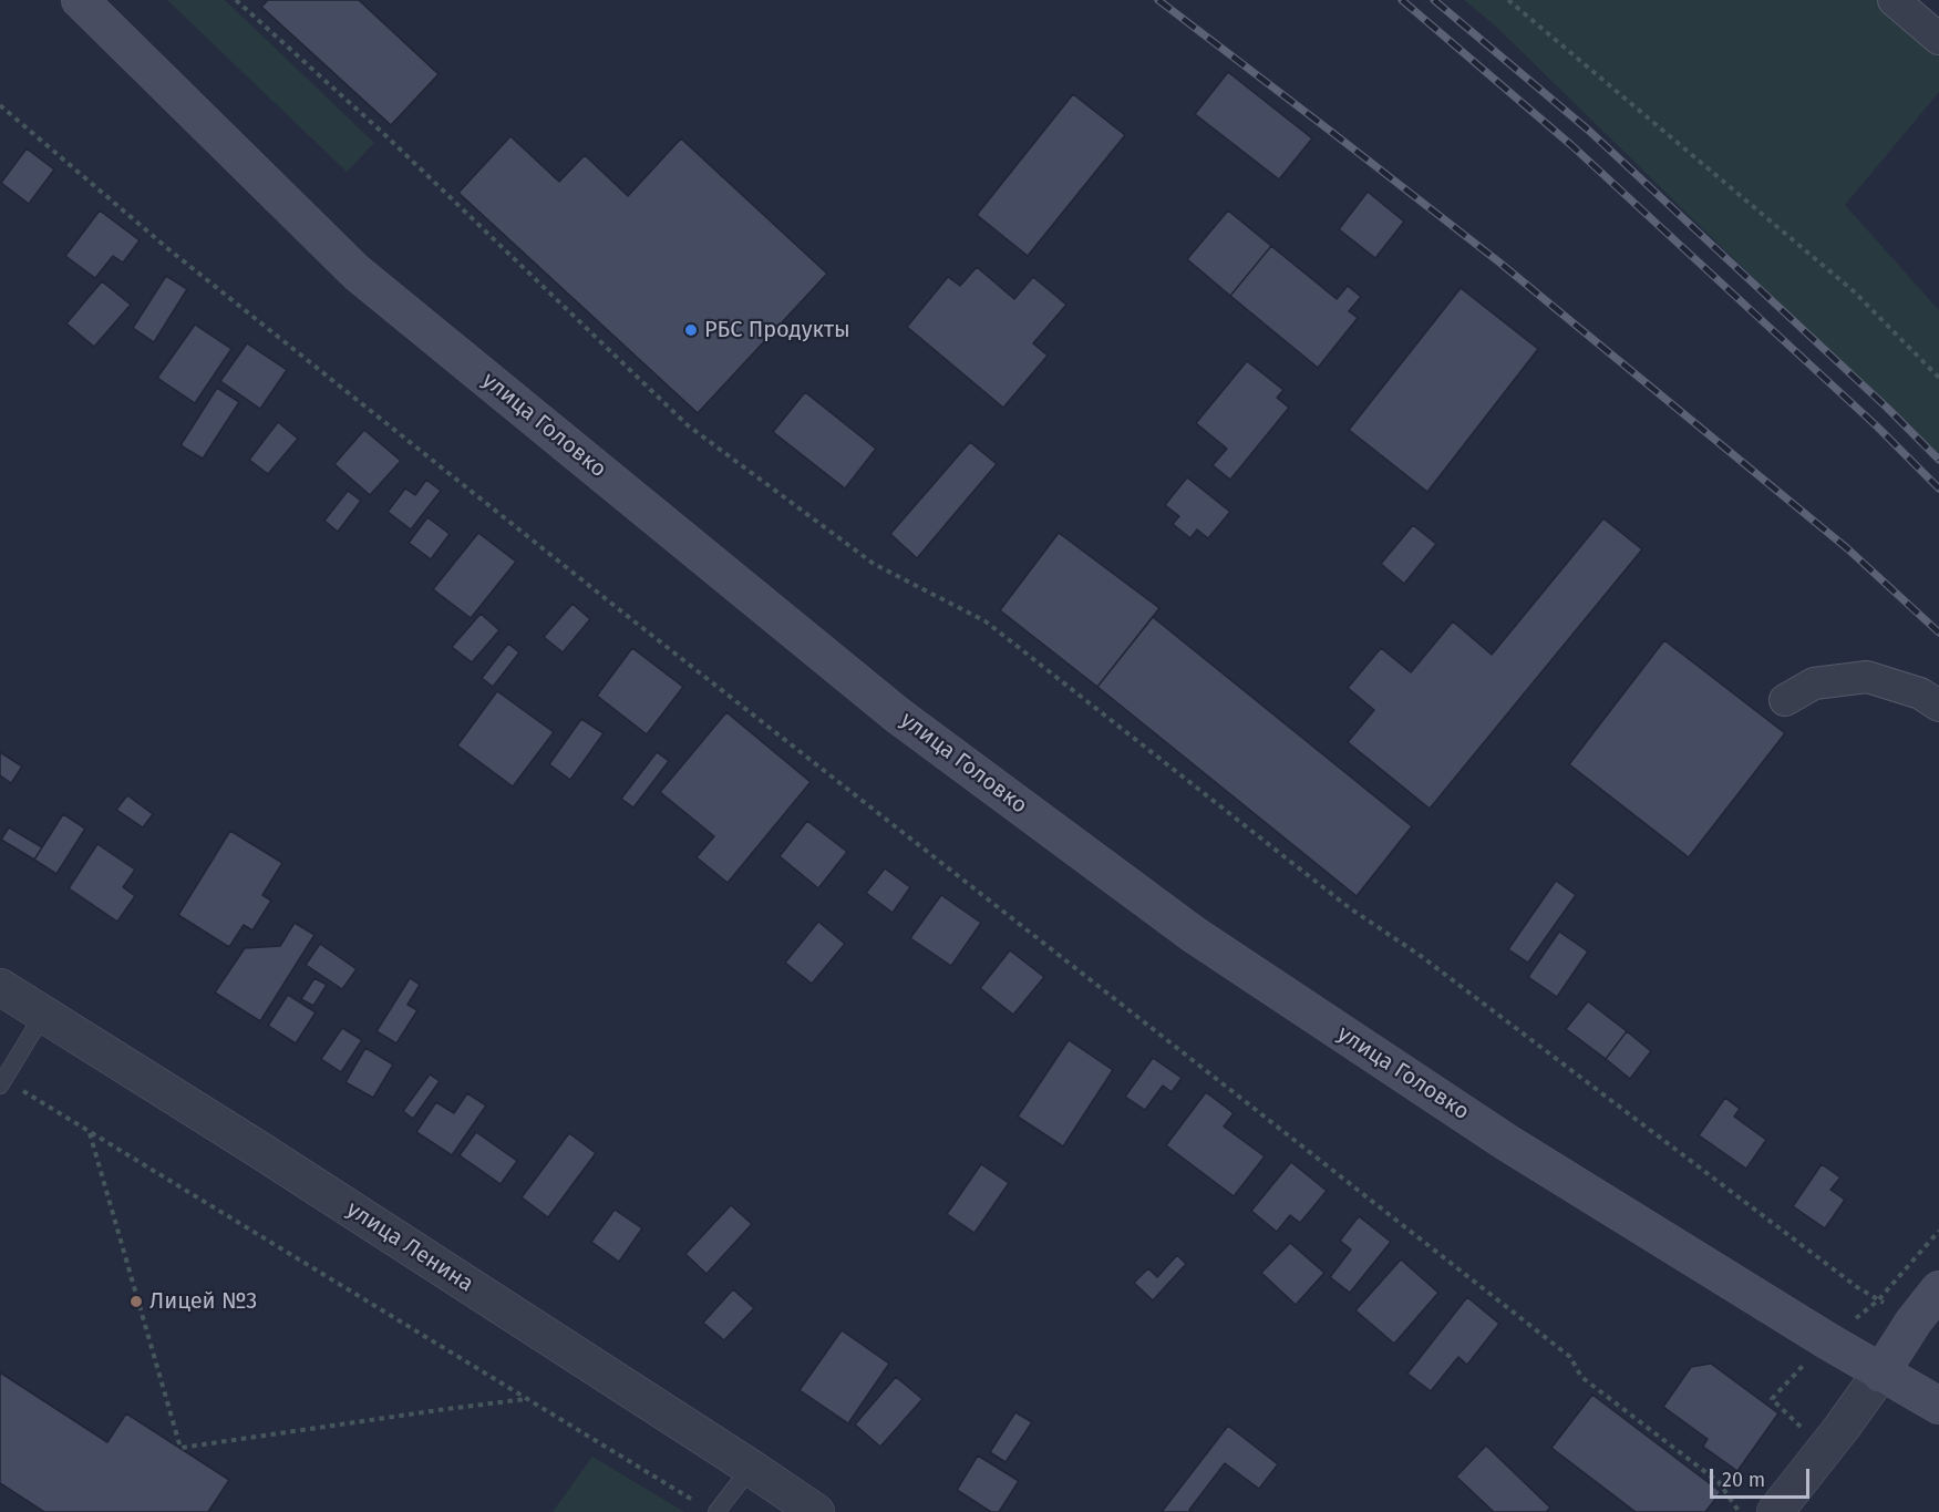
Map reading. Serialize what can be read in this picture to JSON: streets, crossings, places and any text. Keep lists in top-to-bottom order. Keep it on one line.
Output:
{"streets":{"main road":["улица Головко"],"street":["улица Ленина"]},"places":["РБС Продукты","Лицей №3"],"scale_bar":"20 m"}
